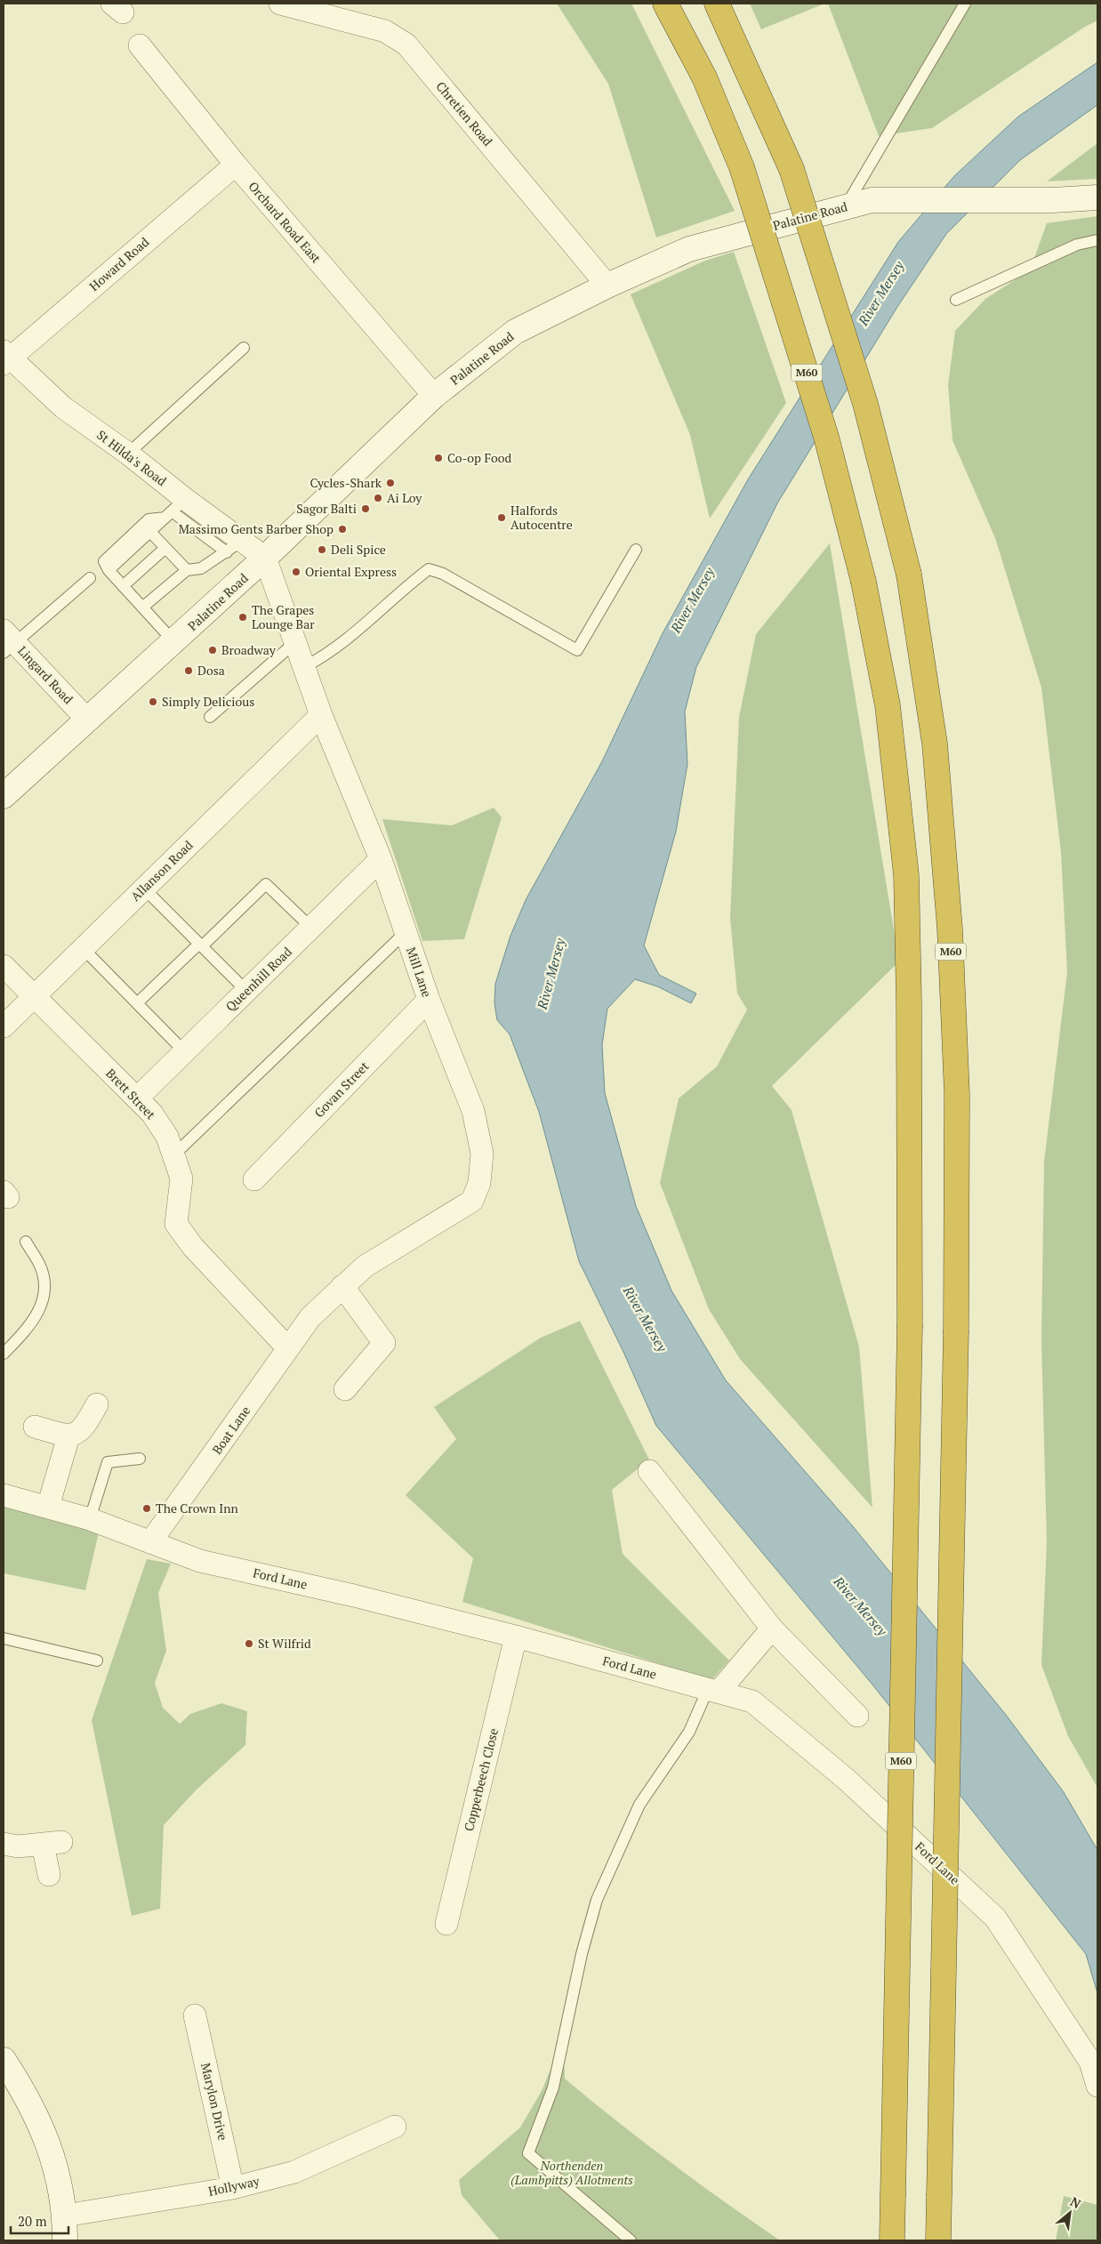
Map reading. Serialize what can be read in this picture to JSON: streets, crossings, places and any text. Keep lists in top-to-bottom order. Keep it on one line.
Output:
{"streets":{"highway":["M60"],"main road":["Palatine Road"],"street":["Chretien Road","Orchard Road East","Howard Road","St Hilda's Road","Lingard Road","Allanson Road","Mill Lane","Queenhill Road","Govan Street","Brett Street","Boat Lane","Ford Lane","Copperbeech Close","Marylon Drive","Hollyway"]},"crossings":[["Chretien Road","Palatine Road"],["Palatine Road","Orchard Road East"],["Palatine Road","St Hilda's Road"],["Palatine Road","Lingard Road"],["Palatine Road","Mill Lane"],["Orchard Road East","Howard Road"],["Howard Road","St Hilda's Road"],["St Hilda's Road","Mill Lane"],["Allanson Road","Mill Lane"],["Allanson Road","Brett Street"],["Mill Lane","Queenhill Road"],["Mill Lane","Govan Street"],["Mill Lane","Boat Lane"],["Queenhill Road","Brett Street"],["Brett Street","Boat Lane"],["Boat Lane","Ford Lane"],["Ford Lane","Copperbeech Close"],["Marylon Drive","Hollyway"]],"water":["River Mersey"],"parks":["Northenden (Lambpitts) Allotments"],"places":["Co-op Food","Cycles-Shark","Ai Loy","Sagor Balti","Halfords Autocentre","Massimo Gents Barber Shop","Deli Spice","Oriental Express","The Grapes Lounge Bar","Broadway","Dosa","Simply Delicious","The Crown Inn","St Wilfrid"],"scale_bar":"20 m","north":"top right"}
